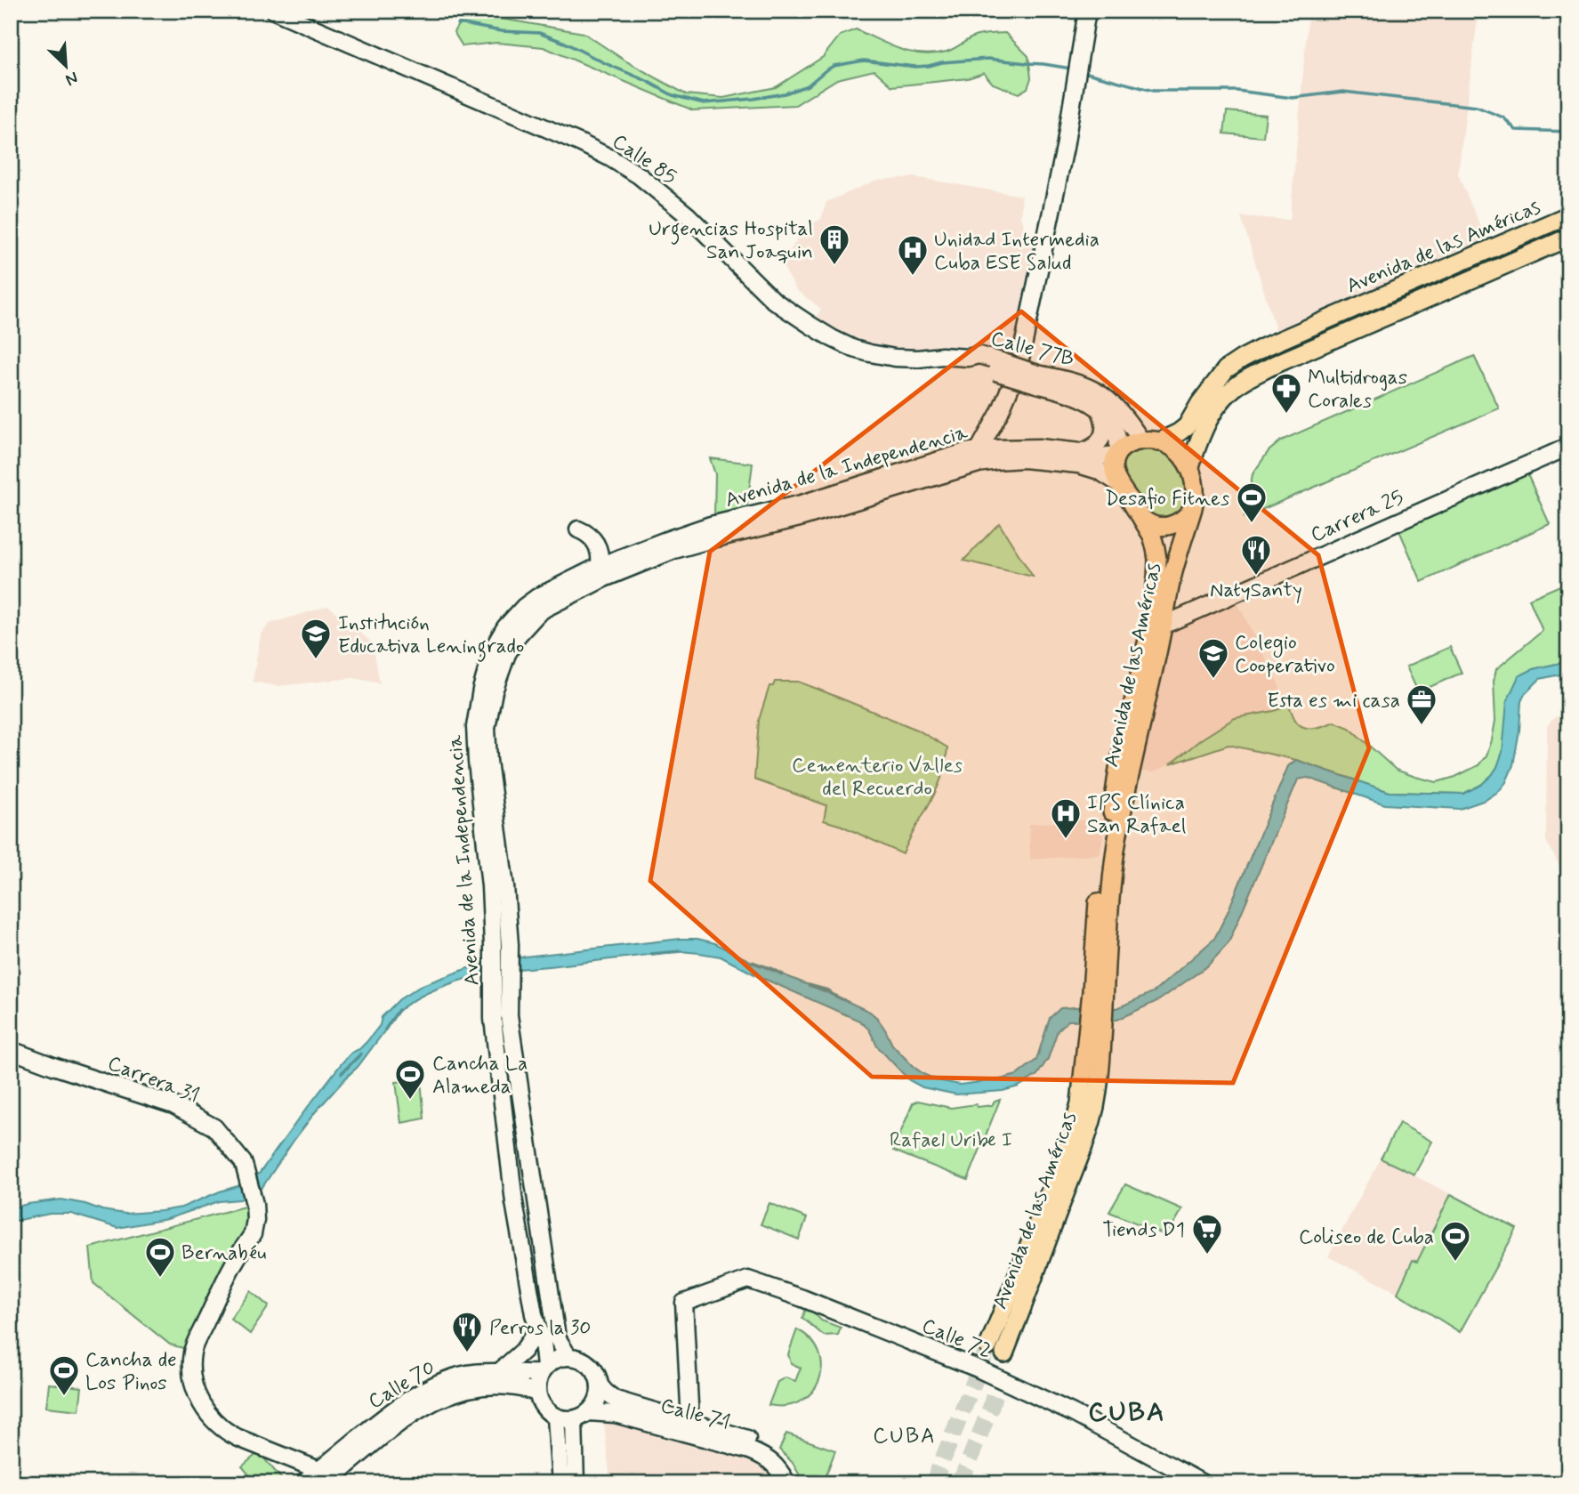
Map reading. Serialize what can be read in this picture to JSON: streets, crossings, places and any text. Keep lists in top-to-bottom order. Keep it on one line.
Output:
{"streets":{"main road":["Calle 85","Avenida de las Américas","Calle 77B","Avenida de la Independencia","Carrera 25","Carrera 31","Calle 72","Calle 70","Calle 71"]},"crossings":[["Calle 85","Calle 77B"],["Avenida de las Américas","Calle 77B"],["Avenida de las Américas","Avenida de la Independencia"],["Avenida de las Américas","Carrera 25"],["Calle 77B","Avenida de la Independencia"],["Avenida de la Independencia","Calle 70"],["Avenida de la Independencia","Calle 71"],["Carrera 31","Calle 70"],["Calle 72","Calle 71"],["Calle 70","Calle 71"]],"districts":["CUBA","CUBA"],"parks":["Cementerio Valles del Recuerdo","Rafael Uribe I"],"places":{"building":["Urgencias Hospital San Joaquin"],"hospital":["Unidad Intermedia Cuba ESE Salud","IPS Clínica San Rafael"],"pharmacy":["Multidrogas Corales"],"sports":["Desafio Fitnes","Cancha La Alameda","Coliseo de Cuba","Bernabéu","Cancha de Los Pinos"],"restaurant":["NatySanty","Perros la 30"],"school or university":["Institución Educativa Leningrado","Colegio Cooperativo"],"office":["Esta es mi casa"],"supermarket":["Tiends D1"]},"north":"bottom right"}
